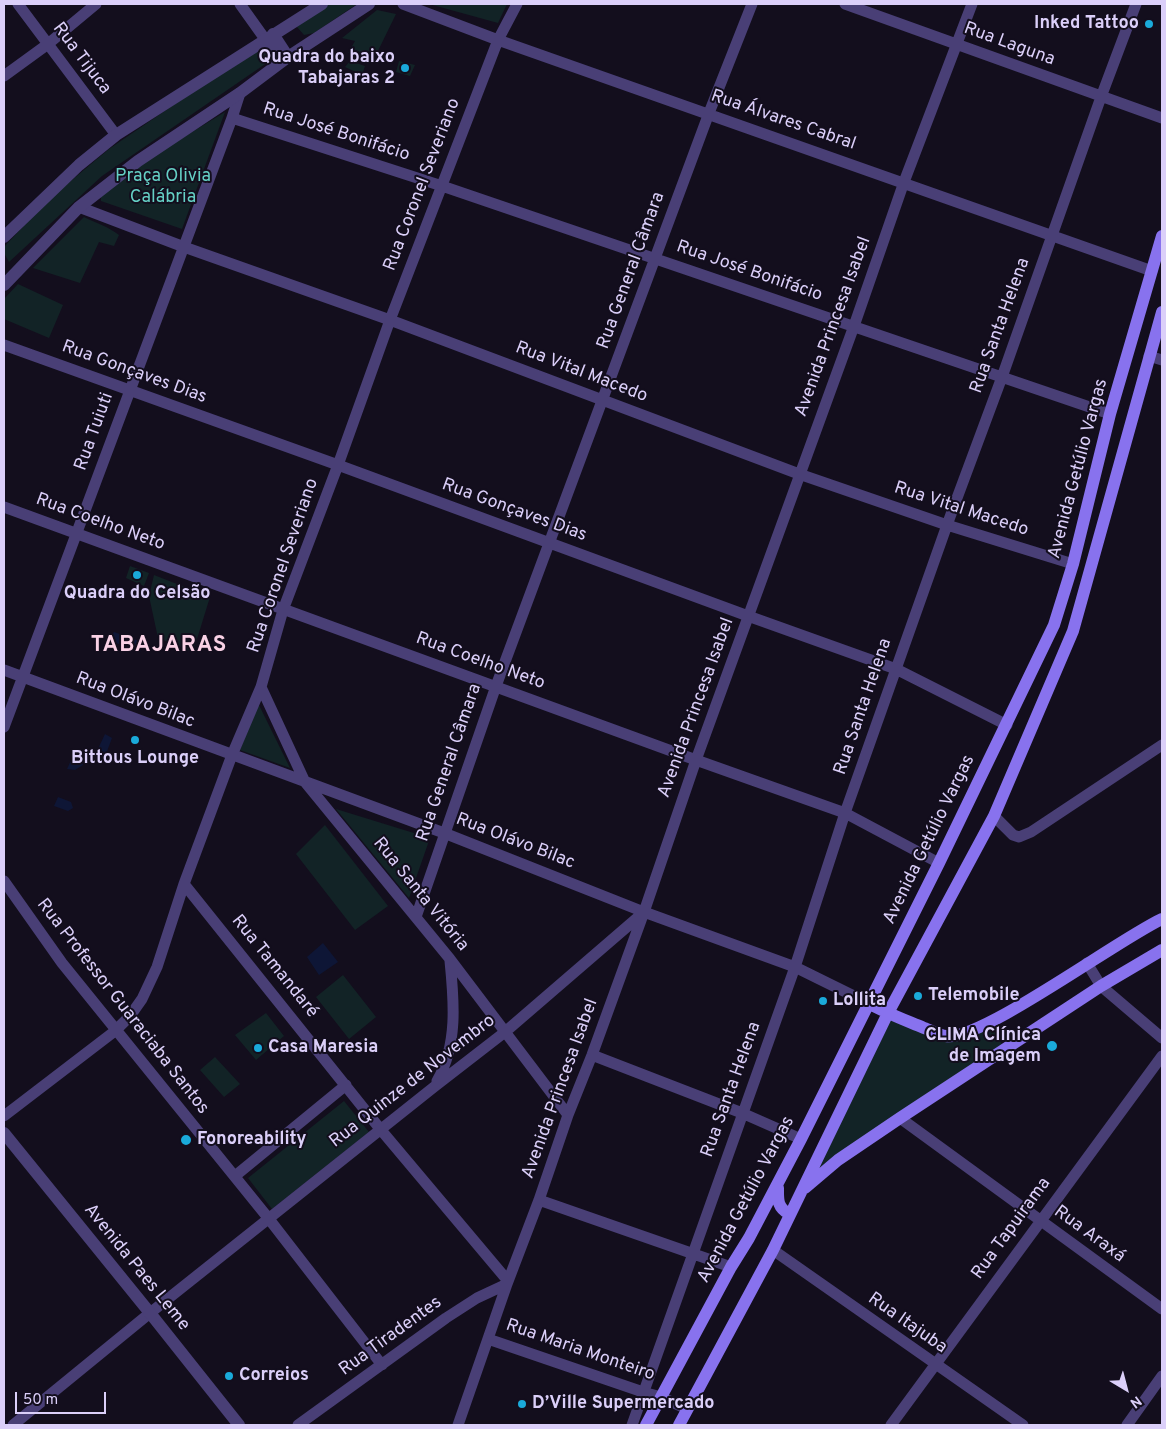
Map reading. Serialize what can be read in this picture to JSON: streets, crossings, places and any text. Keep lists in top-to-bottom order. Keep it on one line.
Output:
{"streets":{"main road":["Avenida Getúlio Vargas"],"street":["Rua Laguna","Rua Tijuca","Rua Álvares Cabral","Rua José Bonifácio","Rua Coronel Severiano","Rua General Câmara","Rua Santa Helena","Avenida Princesa Isabel","Rua Gonçaves Dias","Rua Vital Macedo","Rua Tuiuti","Rua Coelho Neto","Rua Olávo Bilac","Rua Santa Vitória","Rua Tamandaré","Rua Professor Guaraciaba Santos","Rua Quinze de Novembro","Rua Tapuirama","Rua Araxá","Avenida Paes Leme","Rua Itajuba","Rua Tiradentes","Rua Maria Monteiro"]},"crossings":[["Rua Laguna","Rua Santa Helena"],["Rua Laguna","Avenida Princesa Isabel"],["Rua Álvares Cabral","Rua Coronel Severiano"],["Rua Álvares Cabral","Rua General Câmara"],["Rua Álvares Cabral","Rua Santa Helena"],["Rua Álvares Cabral","Avenida Princesa Isabel"],["Rua Álvares Cabral","Avenida Getúlio Vargas"],["Rua José Bonifácio","Rua Coronel Severiano"],["Rua José Bonifácio","Rua General Câmara"],["Rua José Bonifácio","Rua Santa Helena"],["Rua José Bonifácio","Avenida Princesa Isabel"],["Rua José Bonifácio","Rua Tuiuti"],["Rua José Bonifácio","Avenida Getúlio Vargas"],["Rua Coronel Severiano","Rua Gonçaves Dias"],["Rua Coronel Severiano","Rua Vital Macedo"],["Rua Coronel Severiano","Rua Coelho Neto"],["Rua Coronel Severiano","Rua Olávo Bilac"],["Rua Coronel Severiano","Rua Santa Vitória"],["Rua Coronel Severiano","Rua Tamandaré"],["Rua Coronel Severiano","Rua Professor Guaraciaba Santos"],["Rua General Câmara","Rua Gonçaves Dias"],["Rua General Câmara","Rua Vital Macedo"],["Rua General Câmara","Rua Coelho Neto"],["Rua General Câmara","Rua Olávo Bilac"],["Rua General Câmara","Rua Santa Vitória"],["Rua Santa Helena","Rua Gonçaves Dias"],["Rua Santa Helena","Rua Vital Macedo"],["Rua Santa Helena","Rua Coelho Neto"],["Rua Santa Helena","Rua Olávo Bilac"],["Rua Santa Helena","Rua Maria Monteiro"],["Avenida Princesa Isabel","Rua Gonçaves Dias"],["Avenida Princesa Isabel","Rua Vital Macedo"],["Avenida Princesa Isabel","Rua Coelho Neto"],["Avenida Princesa Isabel","Rua Olávo Bilac"],["Avenida Princesa Isabel","Rua Santa Vitória"],["Avenida Princesa Isabel","Rua Tamandaré"],["Avenida Princesa Isabel","Rua Quinze de Novembro"],["Avenida Princesa Isabel","Rua Tiradentes"],["Avenida Princesa Isabel","Rua Maria Monteiro"],["Rua Gonçaves Dias","Rua Tuiuti"],["Rua Gonçaves Dias","Avenida Getúlio Vargas"],["Rua Vital Macedo","Rua Tuiuti"],["Rua Vital Macedo","Avenida Getúlio Vargas"],["Rua Tuiuti","Rua Coelho Neto"],["Rua Tuiuti","Rua Olávo Bilac"],["Avenida Getúlio Vargas","Rua Coelho Neto"],["Avenida Getúlio Vargas","Rua Olávo Bilac"],["Avenida Getúlio Vargas","Rua Maria Monteiro"],["Rua Olávo Bilac","Rua Santa Vitória"],["Rua Olávo Bilac","Rua Quinze de Novembro"],["Rua Santa Vitória","Rua Quinze de Novembro"],["Rua Tamandaré","Rua Quinze de Novembro"],["Rua Tamandaré","Rua Tiradentes"],["Rua Professor Guaraciaba Santos","Rua Quinze de Novembro"],["Rua Professor Guaraciaba Santos","Rua Tiradentes"],["Rua Quinze de Novembro","Avenida Paes Leme"],["Rua Tapuirama","Rua Araxá"],["Rua Tapuirama","Rua Itajuba"]],"districts":["TABAJARAS"],"parks":["Praça Olivia Calábria"],"places":["Inked Tattoo","Quadra do baixo Tabajaras 2","Quadra do Celsão","Bittous Lounge","Telemobile","Lollita","CLIMA Clínica de Imagem","Casa Maresia","Fonoreability","Correios","D’Ville Supermercado"],"scale_bar":"50 m","north":"bottom right"}
